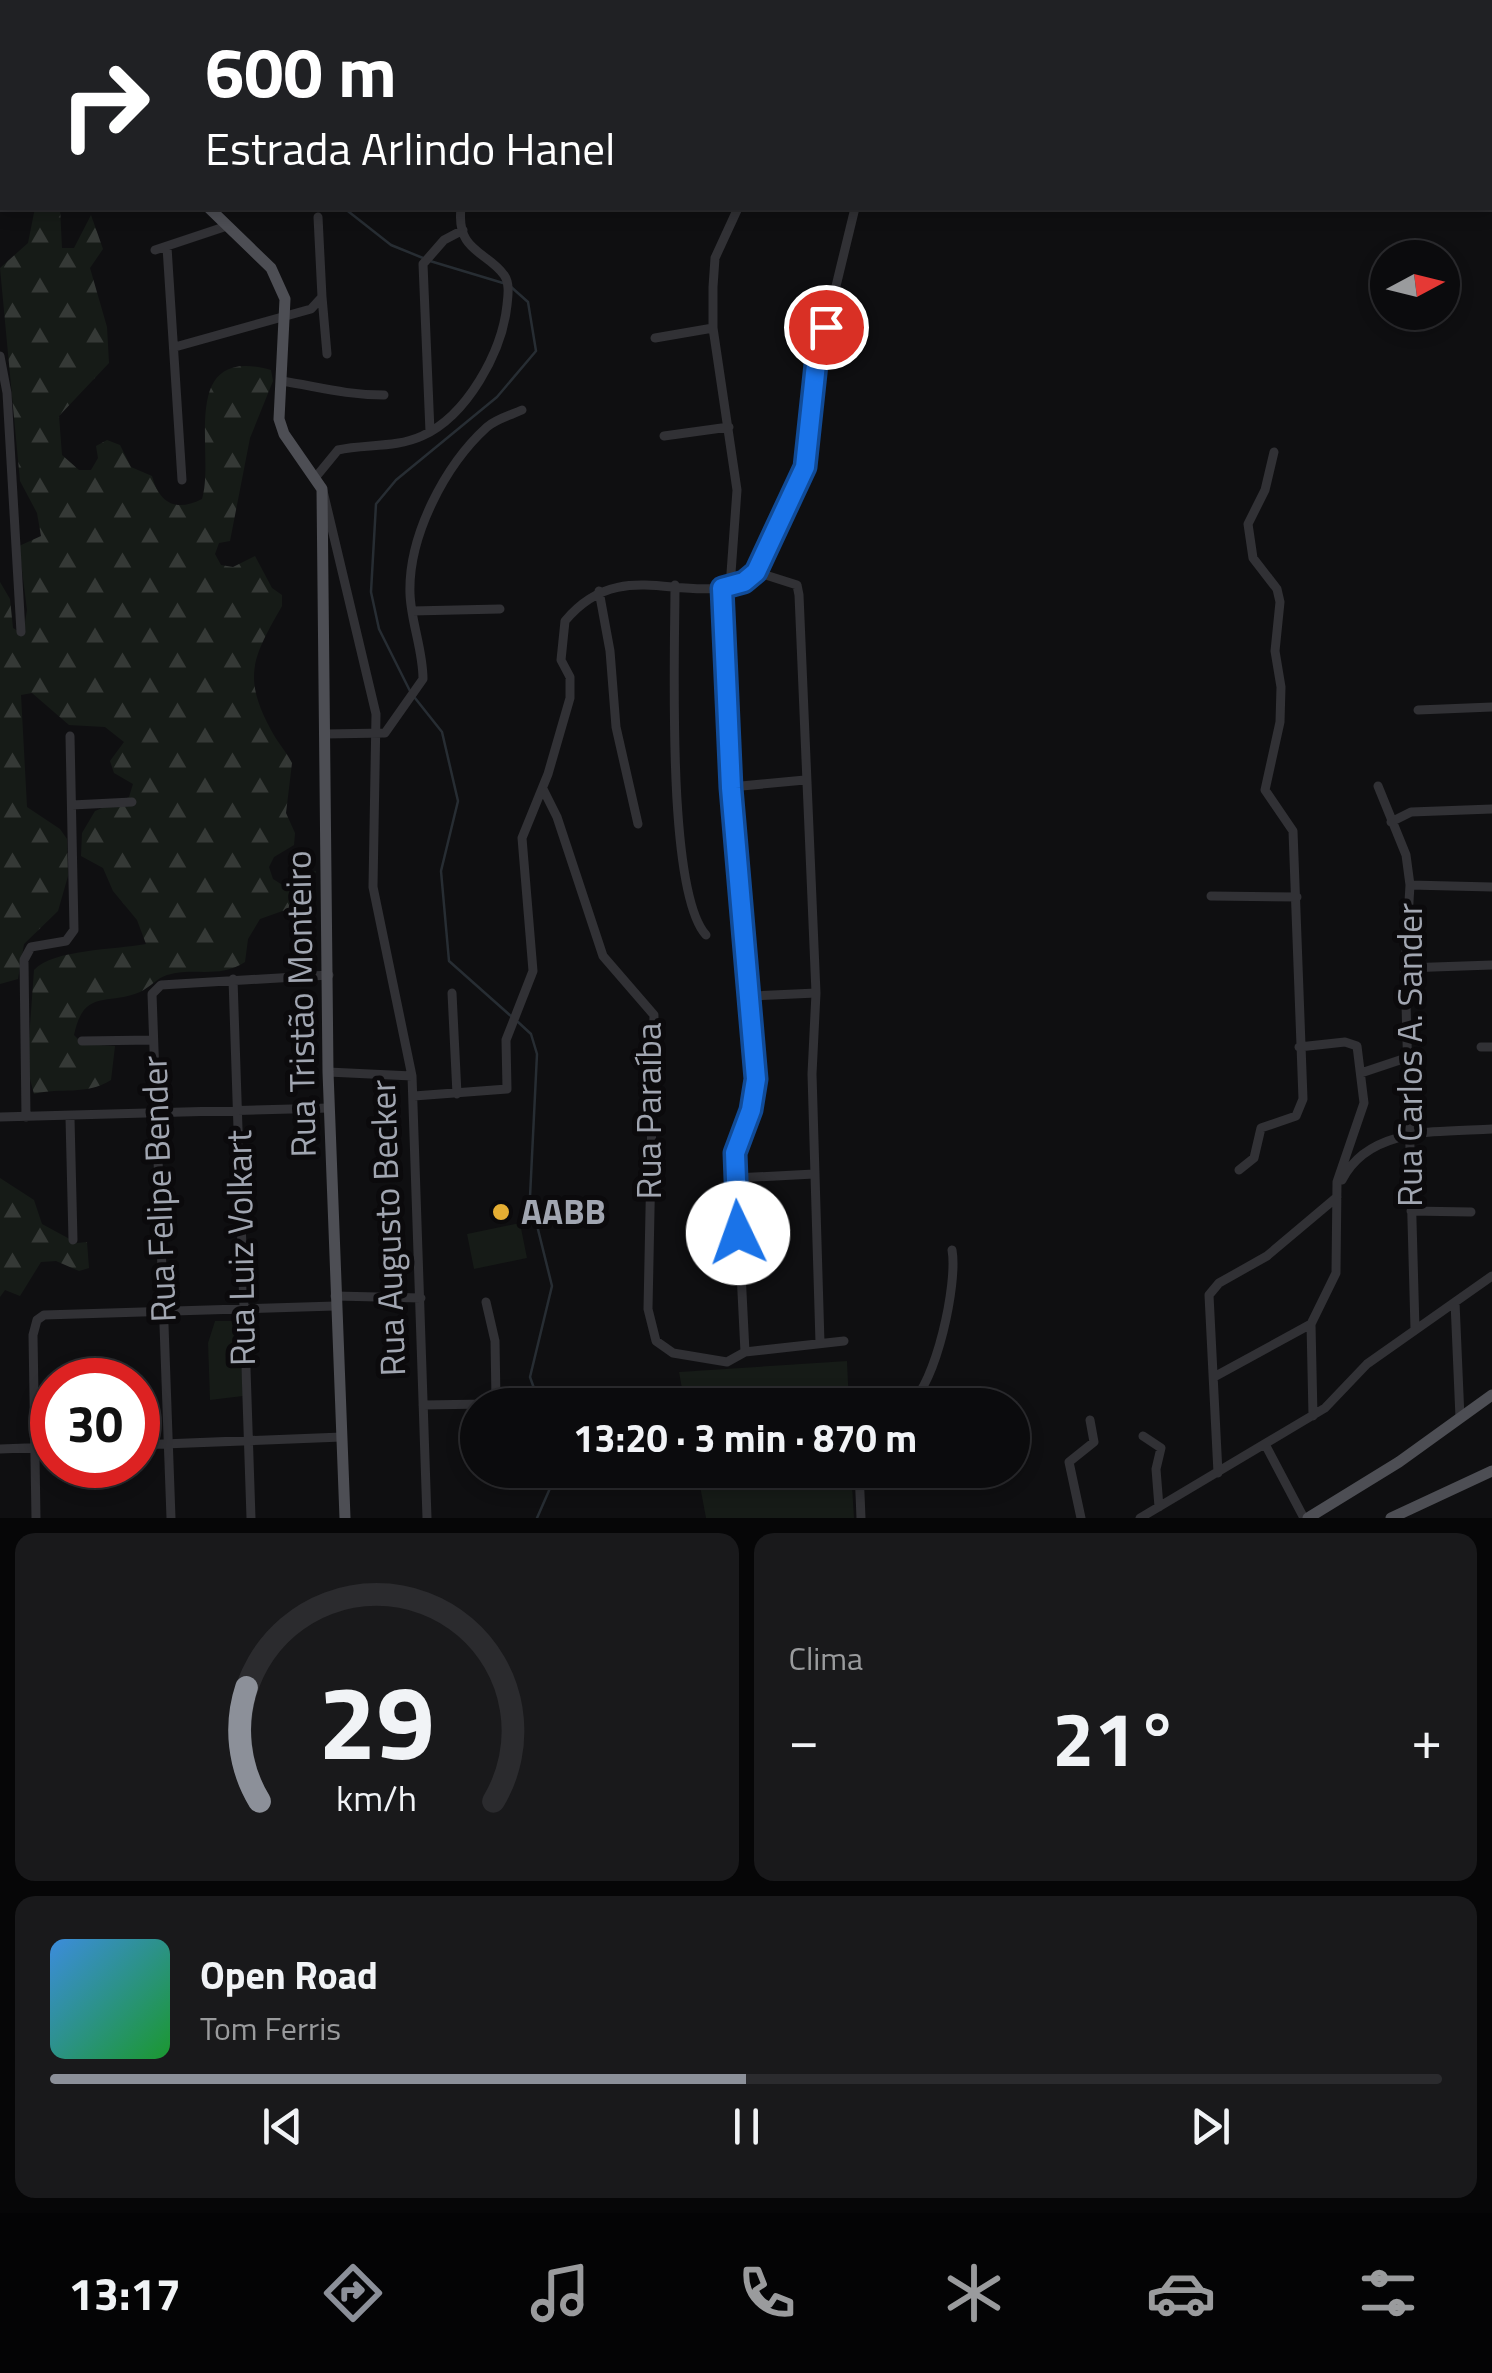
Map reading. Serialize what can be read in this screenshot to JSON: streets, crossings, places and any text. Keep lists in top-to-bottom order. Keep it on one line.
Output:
{"streets":{"main road":["Rua Tristão Monteiro","Rua Augusto Becker"],"street":["Rua Carlos A. Sander","Rua Paraíba","Rua Felipe Bender","Rua Luiz Volkart"]},"crossings":[["Rua Tristão Monteiro","Rua Augusto Becker"],["Rua Felipe Bender","Rua Luiz Volkart"]],"places":["AABB"],"north":"right","page":{"turn":["600 m","Estrada Arlindo Hanel"],"limit":"30","trip":"13:20 · 3 min · 870 m","tile":"Clima","heat":["−","21°","+"],"song":["Open Road","Tom Ferris"],"tabs":"13:17","gauge":["29","km/h"]}}
